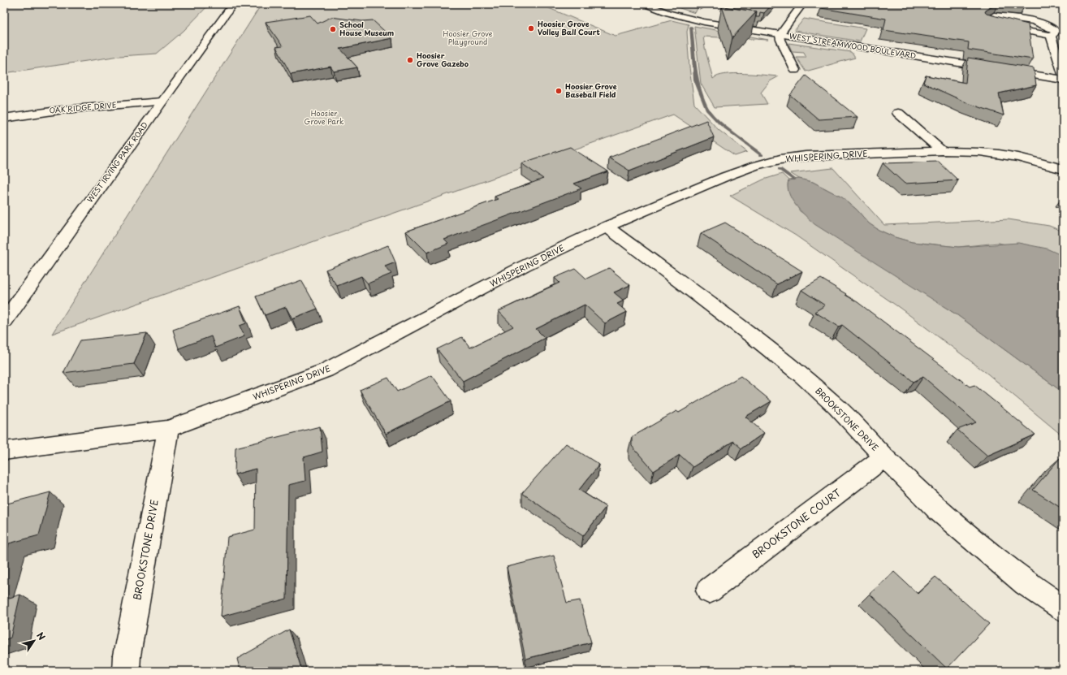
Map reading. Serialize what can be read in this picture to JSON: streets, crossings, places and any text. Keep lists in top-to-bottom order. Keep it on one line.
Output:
{"streets":{"street":["WEST STREAMWOOD BOULEVARD","OAK RIDGE DRIVE","WHISPERING DRIVE","WEST IRVING PARK ROAD","BROOKSTONE DRIVE","BROOKSTONE COURT"]},"crossings":[["OAK RIDGE DRIVE","WEST IRVING PARK ROAD"],["WHISPERING DRIVE","BROOKSTONE DRIVE"],["BROOKSTONE DRIVE","BROOKSTONE COURT"]],"parks":["Hoosier Grove Playground","Hoosier Grove Park"],"places":["Hoosier Grove Volley Ball Court","School House Museum","Hoosier Grove Gazebo","Hoosier Grove Baseball Field"],"north":"top right"}
